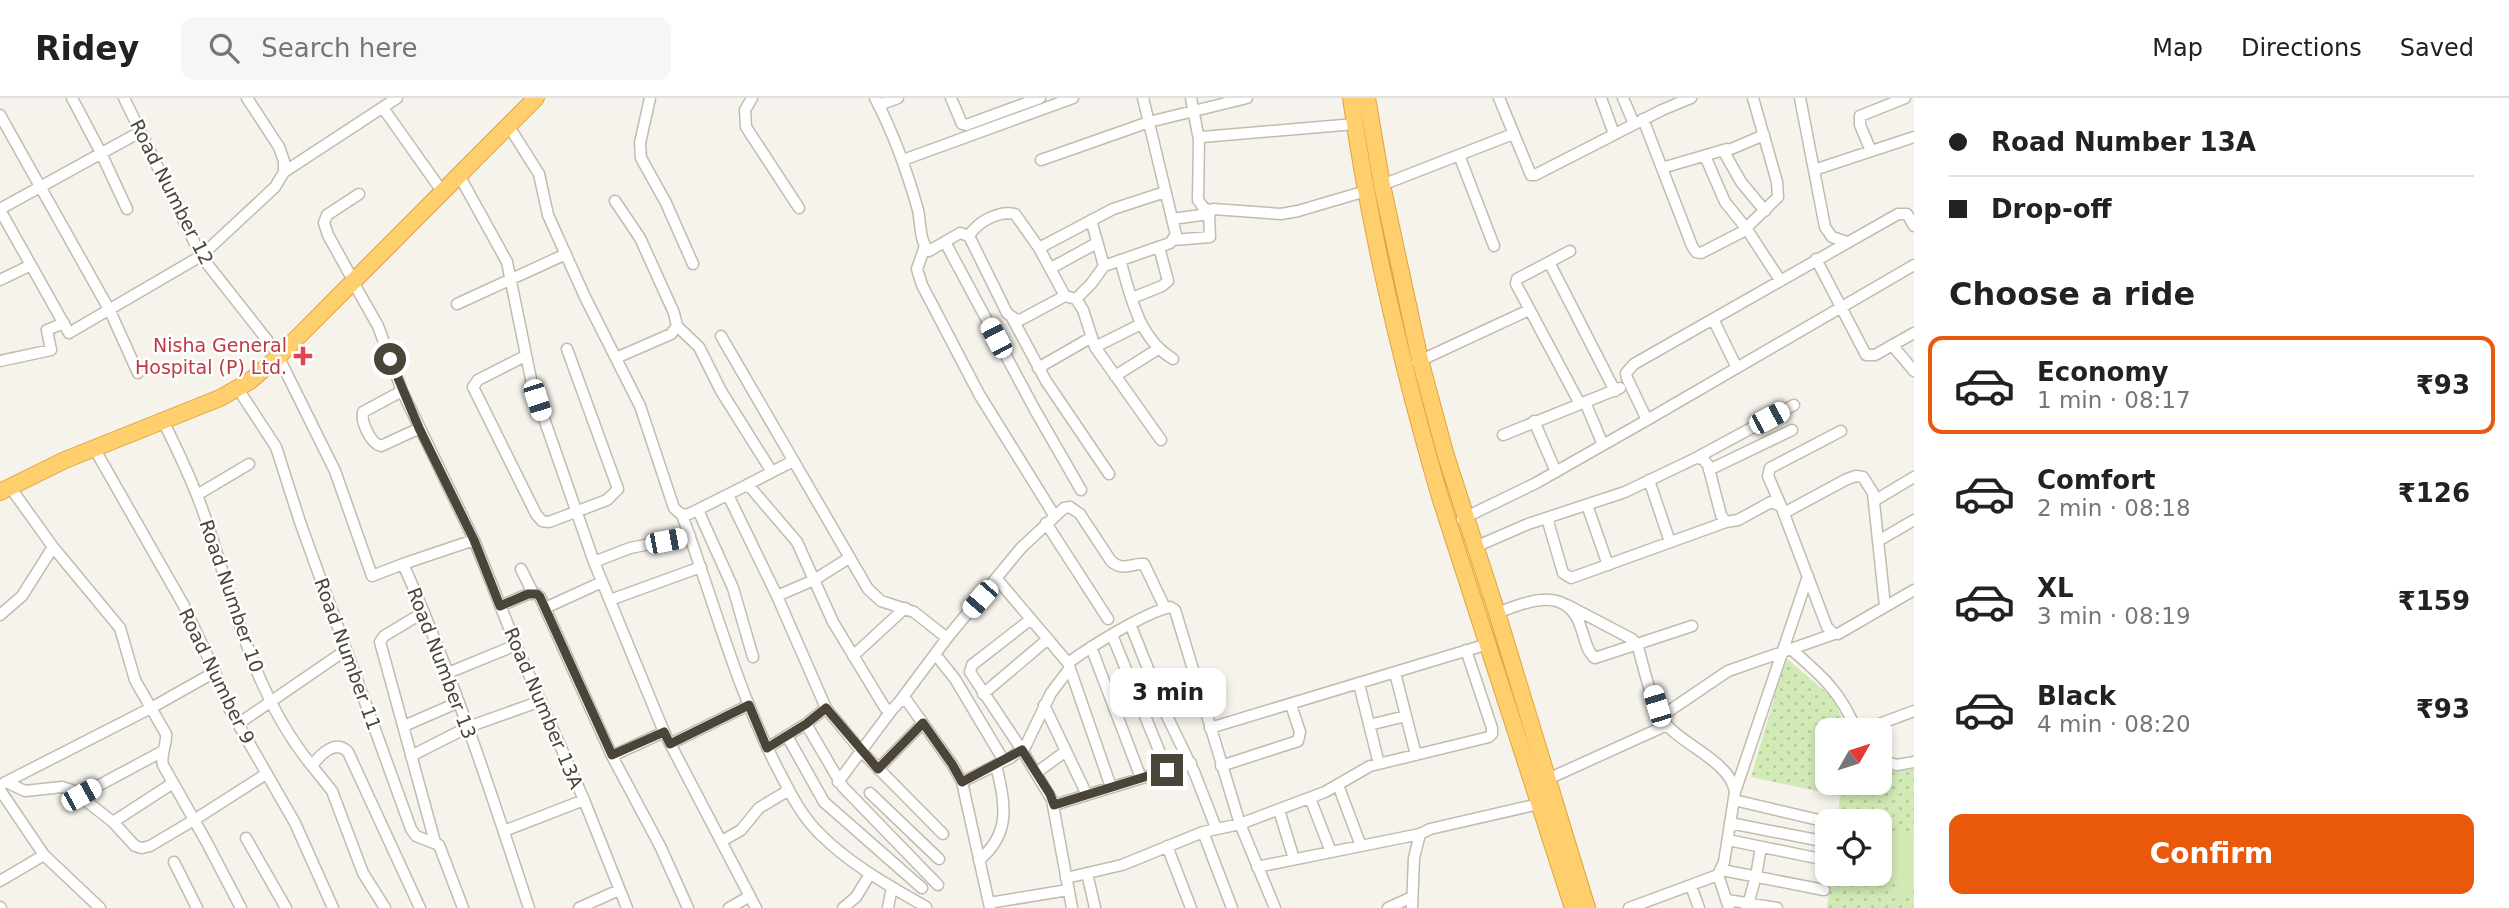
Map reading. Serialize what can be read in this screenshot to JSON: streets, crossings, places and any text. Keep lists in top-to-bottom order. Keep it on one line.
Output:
{"streets":{"street":["Road Number 12","Road Number 10","Road Number 11","Road Number 13","Road Number 9","Road Number 13A"]},"crossings":[["Road Number 12","Road Number 13"]],"places":{"health":["Nisha General Hospital (P) Ltd."]},"north":"top right","page":{"header":"Ridey","search":"Search here","nav":["Map","Directions","Saved"],"banner":["Road Number 13A","Drop-off"],"heading":"Choose a ride","list":[{"name":"Economy","note":"1 min · 08:17","value":"₹93"},{"name":"Comfort","note":"2 min · 08:18","value":"₹126"},{"name":"XL","note":"3 min · 08:19","value":"₹159"},{"name":"Black","note":"4 min · 08:20","value":"₹93"}],"bubble":"3 min","buttons":"Confirm"}}
